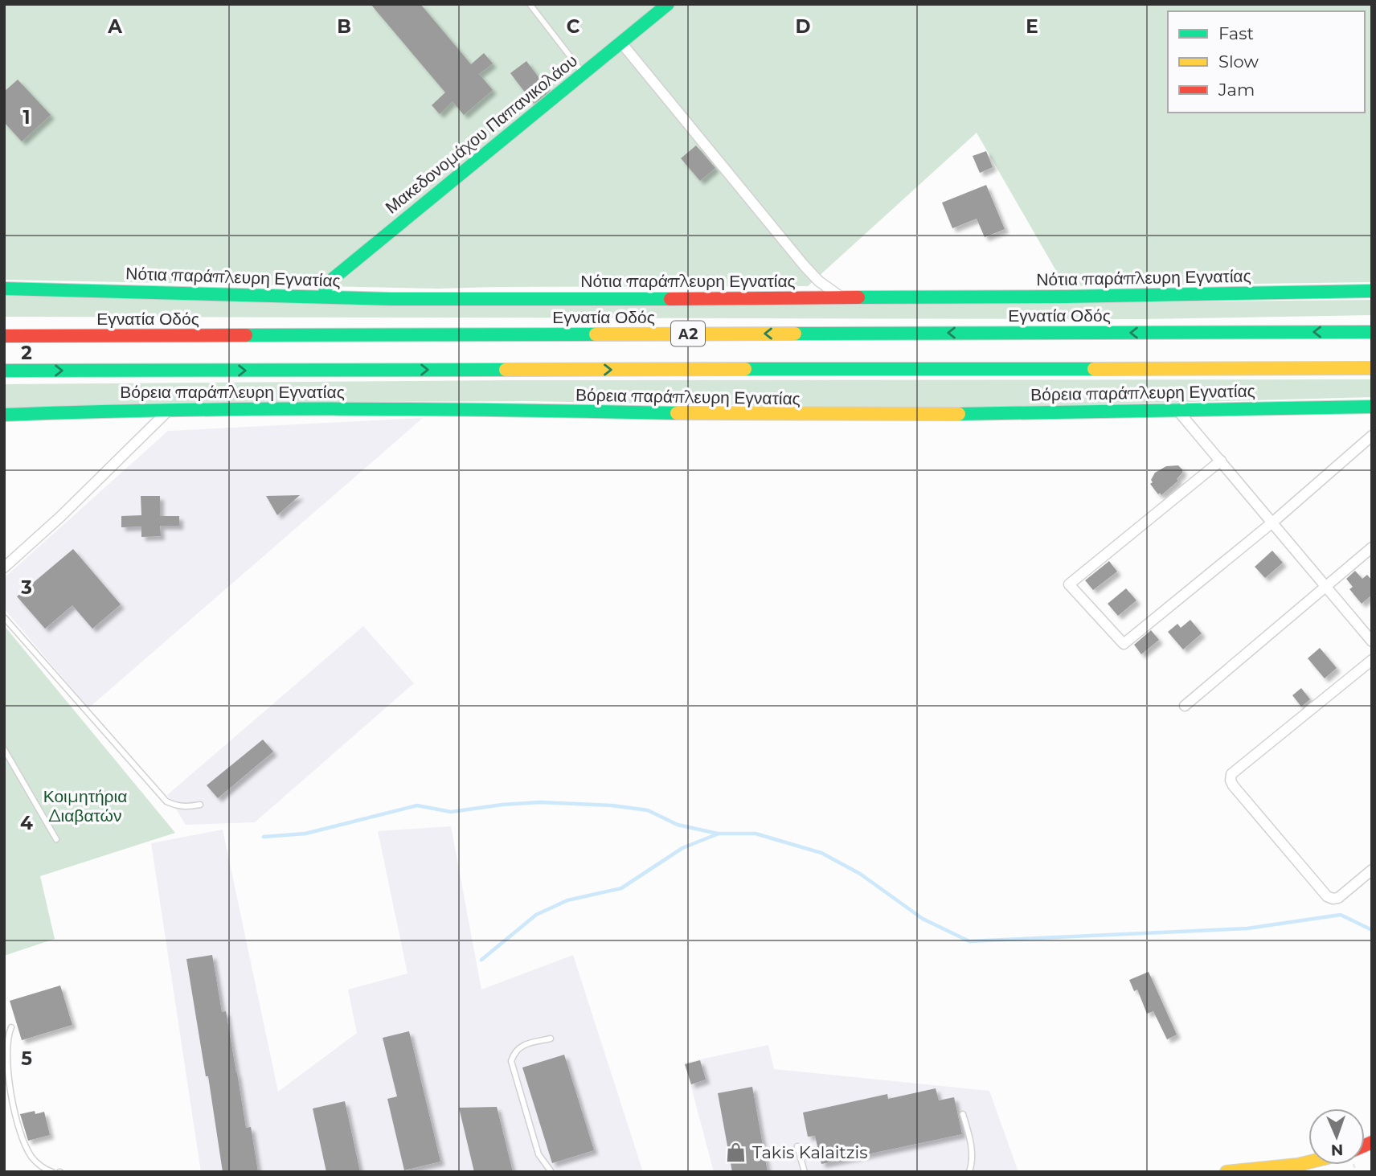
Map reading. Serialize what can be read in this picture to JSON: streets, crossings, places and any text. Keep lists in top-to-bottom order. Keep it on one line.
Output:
{"streets":{"main road":["Μακεδονομάχου Παπανικολάου","Νότια παράπλευρη Εγνατίας","Εγνατία Οδός","Α2","Βόρεια παράπλευρη Εγνατίας"]},"crossings":[["Μακεδονομάχου Παπανικολάου","Νότια παράπλευρη Εγνατίας"]],"parks":["Κοιμητήρια Διαβατών"],"places":{"shop":["Takis Kalaitzis"]},"legend":["Fast","Slow","Jam"],"north":"bottom","grid":{"columns":["A","B","C","D","E"],"rows":["1","2","3","4","5"]}}
